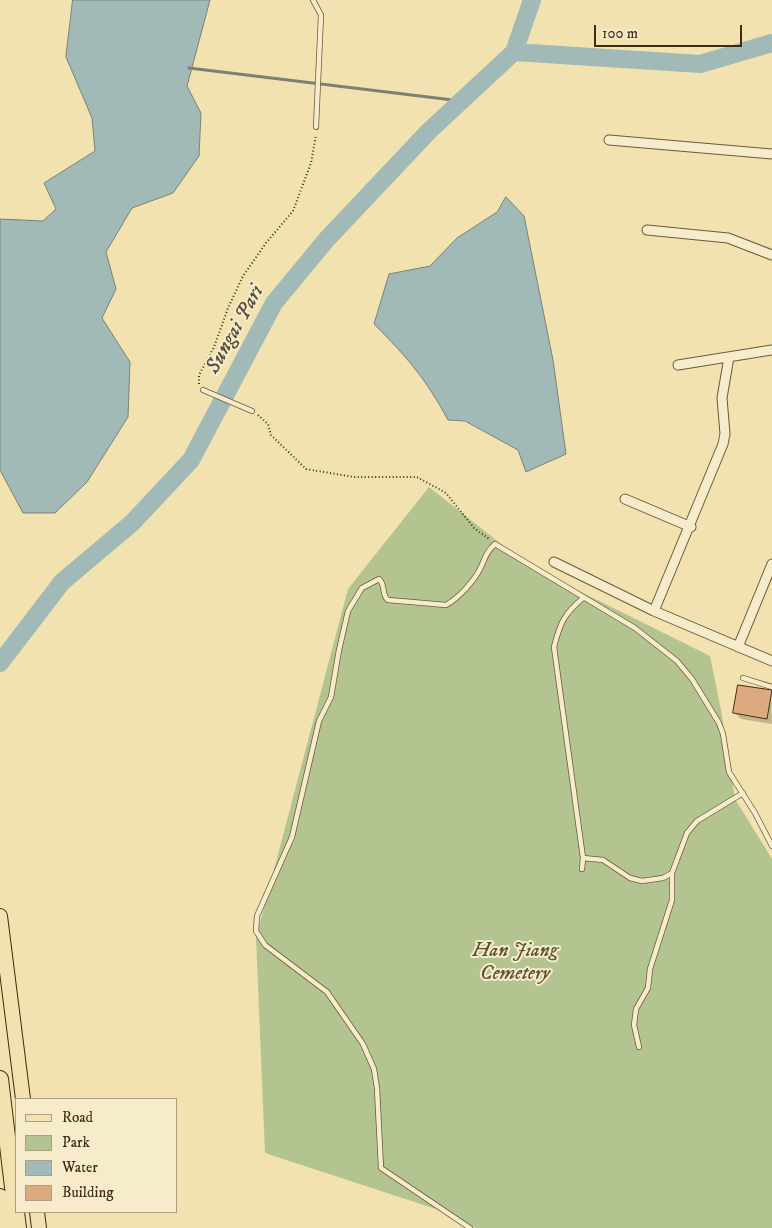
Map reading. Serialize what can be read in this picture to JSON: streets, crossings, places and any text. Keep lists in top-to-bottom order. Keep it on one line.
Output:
{"water":["Sungai Pari"],"parks":["Han Jiang Cemetery"],"legend":["Road","Park","Water","Building"],"scale_bar":"100 m"}
